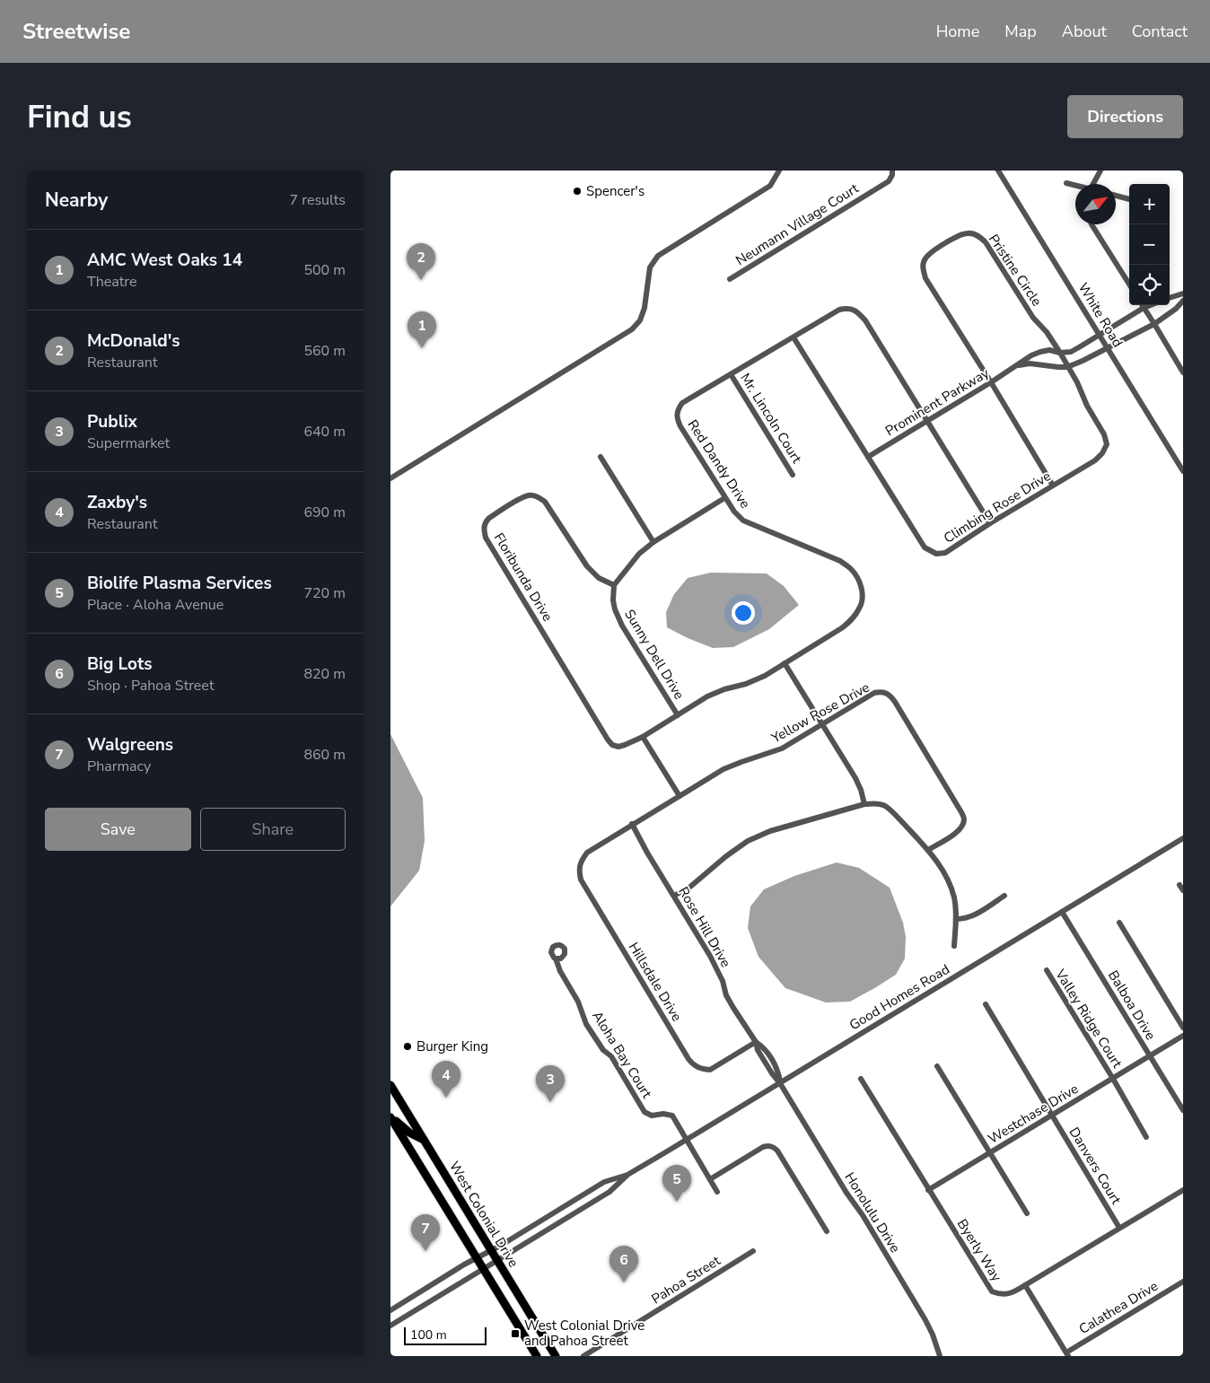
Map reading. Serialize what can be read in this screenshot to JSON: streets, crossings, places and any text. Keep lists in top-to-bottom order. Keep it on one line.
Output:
{"streets":{"highway":["West Colonial Drive"],"street":["Neumann Village Court","Pristine Circle","White Road","Prominent Parkway","Mr. Lincoln Court","Red Dandy Drive","Climbing Rose Drive","Floribunda Drive","Sunny Dell Drive","Yellow Rose Drive","Rose Hill Drive","Hillsdale Drive","Good Homes Road","Balboa Drive","Valley Ridge Court","Aloha Bay Court","Westchase Drive","Danvers Court","Honolulu Drive","Byerly Way","Pahoa Street","Calathea Drive"]},"crossings":[["Pristine Circle","Prominent Parkway"],["Pristine Circle","Climbing Rose Drive"],["White Road","Prominent Parkway"],["Prominent Parkway","Red Dandy Drive"],["Prominent Parkway","Climbing Rose Drive"],["Mr. Lincoln Court","Red Dandy Drive"],["Red Dandy Drive","Climbing Rose Drive"],["Red Dandy Drive","Floribunda Drive"],["Red Dandy Drive","Sunny Dell Drive"],["Floribunda Drive","Sunny Dell Drive"],["Yellow Rose Drive","Rose Hill Drive"],["Yellow Rose Drive","Hillsdale Drive"],["Rose Hill Drive","Hillsdale Drive"],["Rose Hill Drive","Good Homes Road"],["Rose Hill Drive","Honolulu Drive"],["Good Homes Road","Balboa Drive"],["Good Homes Road","Aloha Bay Court"],["Good Homes Road","Honolulu Drive"],["Good Homes Road","West Colonial Drive"],["Balboa Drive","Westchase Drive"],["Valley Ridge Court","Westchase Drive"],["Westchase Drive","Danvers Court"],["Westchase Drive","Byerly Way"],["Danvers Court","Byerly Way"]],"places":{"other":["Spencer's","Burger King"],"transit":["West Colonial Drive and Pahoa Street"]},"scale_bar":"100 m","north":"top right","page":{"header":"Streetwise","nav":["Home","Map","About","Contact"],"buttons":["Directions",["Save","Share"]],"title":"Find us","heading":["Nearby","7 results"],"map_buttons":["+","−"],"list":[{"mark":"1","name":"AMC West Oaks 14","note":"Theatre","value":"500 m"},{"mark":"2","name":"McDonald's","note":"Restaurant","value":"560 m"},{"mark":"3","name":"Publix","note":"Supermarket","value":"640 m"},{"mark":"4","name":"Zaxby's","note":"Restaurant","value":"690 m"},{"mark":"5","name":"Biolife Plasma Services","note":"Place · Aloha Avenue","value":"720 m"},{"mark":"6","name":"Big Lots","note":"Shop · Pahoa Street","value":"820 m"},{"mark":"7","name":"Walgreens","note":"Pharmacy","value":"860 m"}],"pins":["2","1","4","3","5","7","6"],"scale":"100 m"}}
